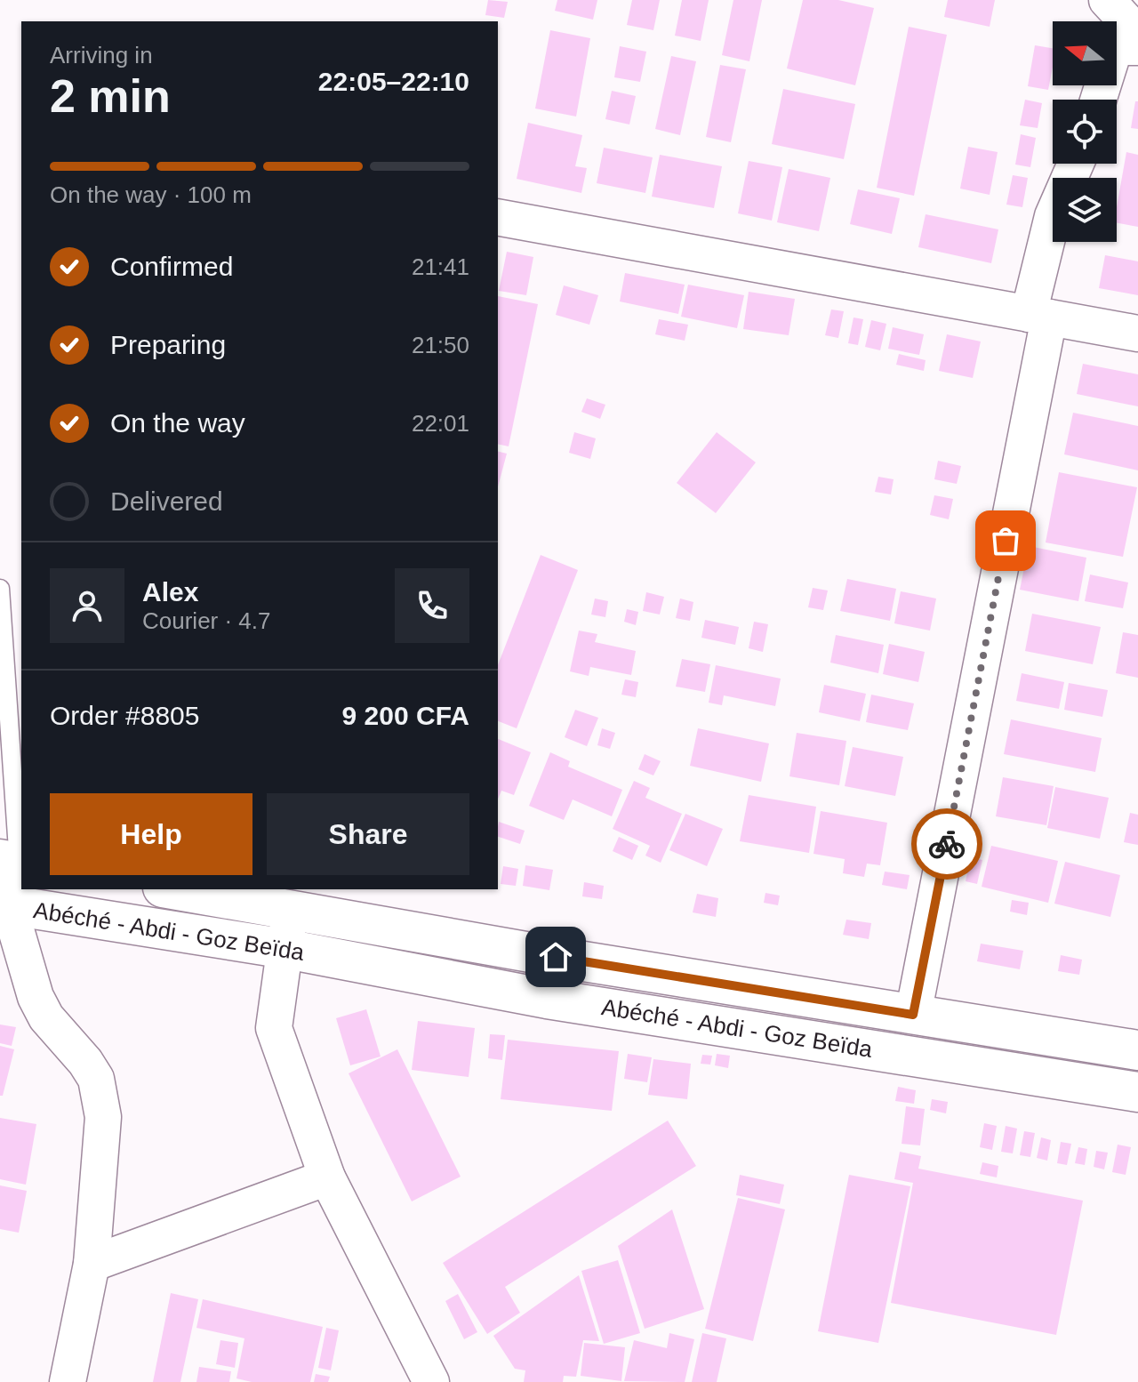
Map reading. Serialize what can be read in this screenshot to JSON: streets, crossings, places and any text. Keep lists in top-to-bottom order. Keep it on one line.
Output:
{"streets":{"main road":["Abéché - Abdi - Goz Beïda"]},"north":"left","page":{"heading":["2 min","Arriving in","22:05–22:10"],"panel":["Alex","Courier · 4.7","Order #8805","9 200 CFA"],"bar":"On the way · 100 m","list":[["Confirmed","21:41"],["Preparing","21:50"],["On the way","22:01"],"Delivered"],"buttons":["Help","Share"]}}
